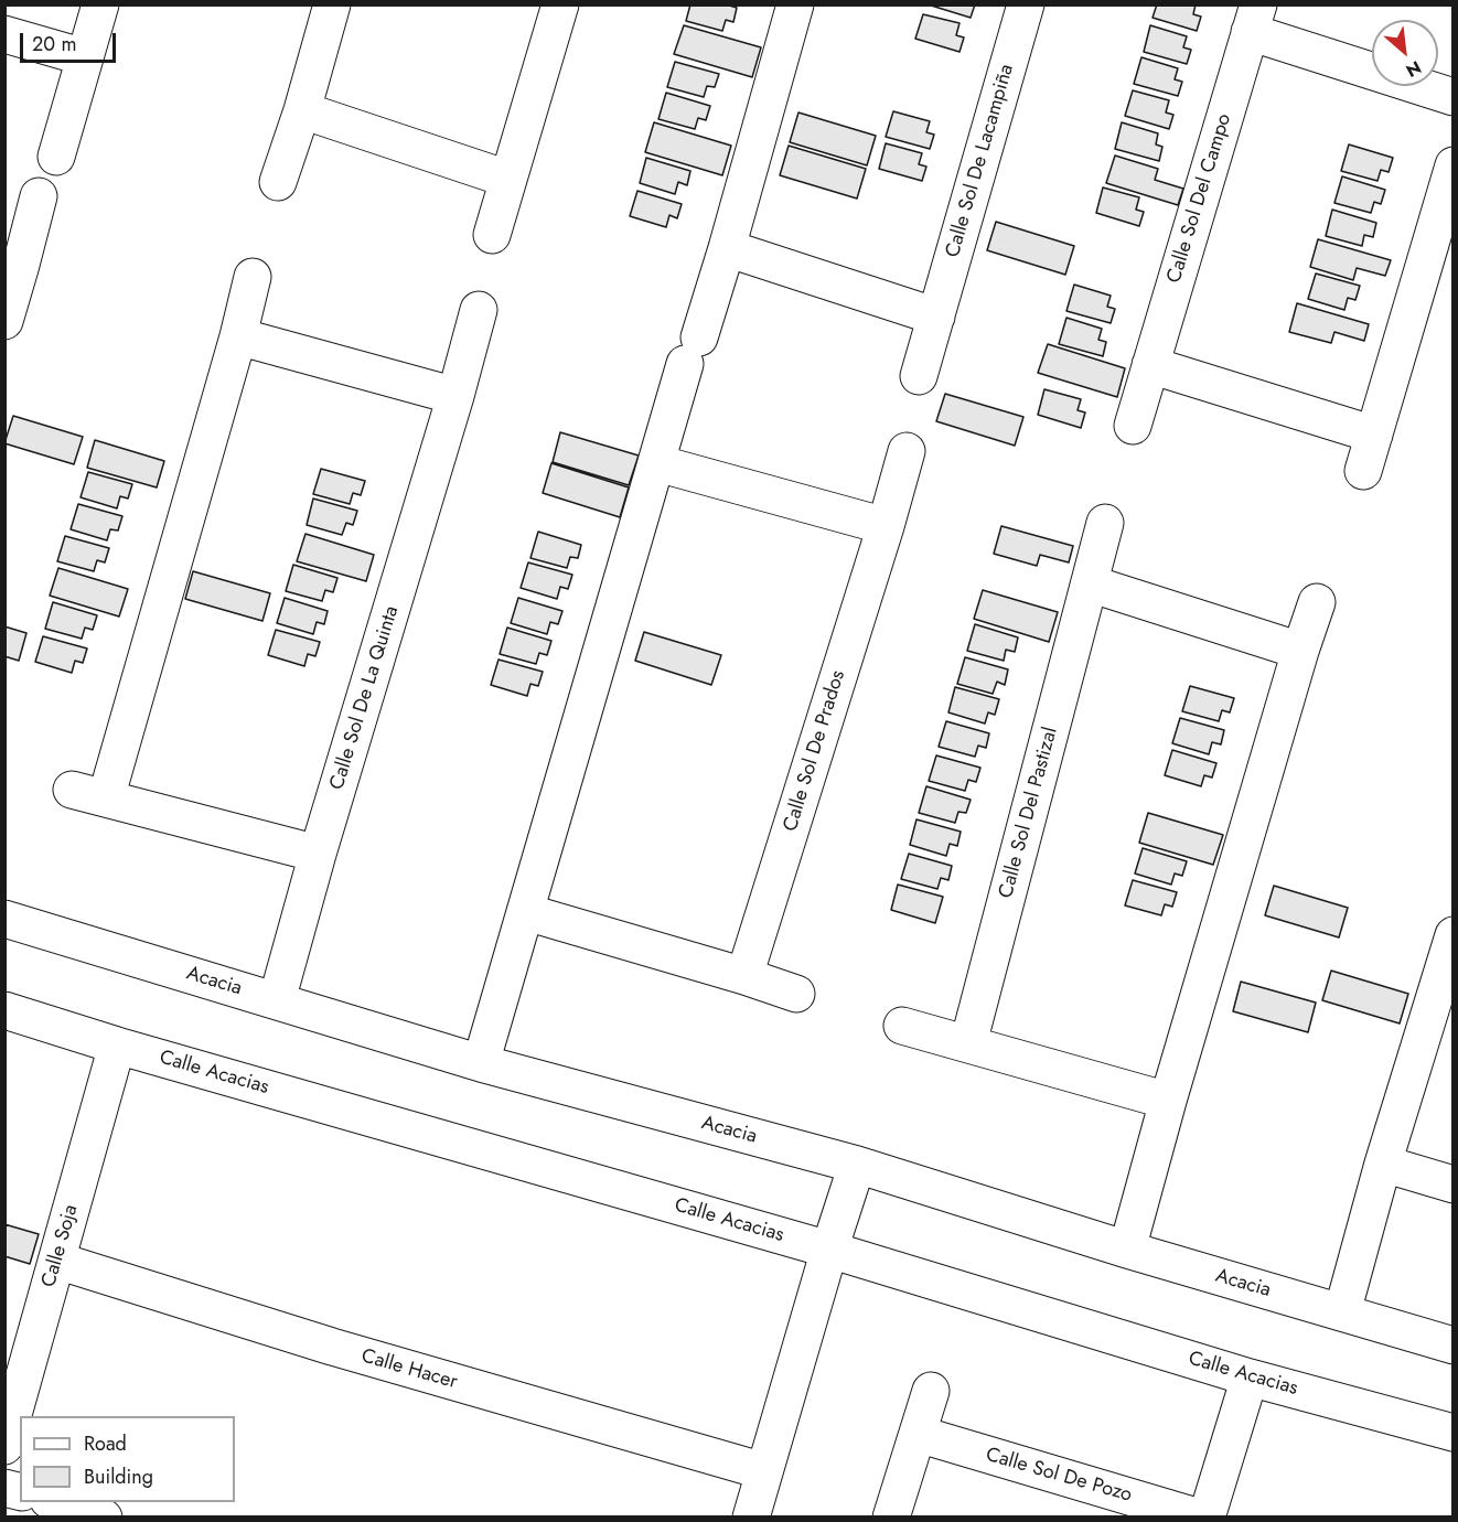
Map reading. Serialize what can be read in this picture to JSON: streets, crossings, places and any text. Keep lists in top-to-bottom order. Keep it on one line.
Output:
{"streets":{"street":["Calle Sol De Lacampiña","Calle Sol Del Campo","Calle Sol De La Quinta","Calle Sol De Prados","Calle Sol Del Pastizal","Acacia","Calle Acacias","Calle Soja","Calle Hacer","Calle Sol De Pozo"]},"crossings":[["Calle Sol De La Quinta","Acacia"],["Calle Acacias","Calle Soja"],["Calle Soja","Calle Hacer"]],"legend":["Road","Building"],"scale_bar":"20 m","north":"bottom right"}
